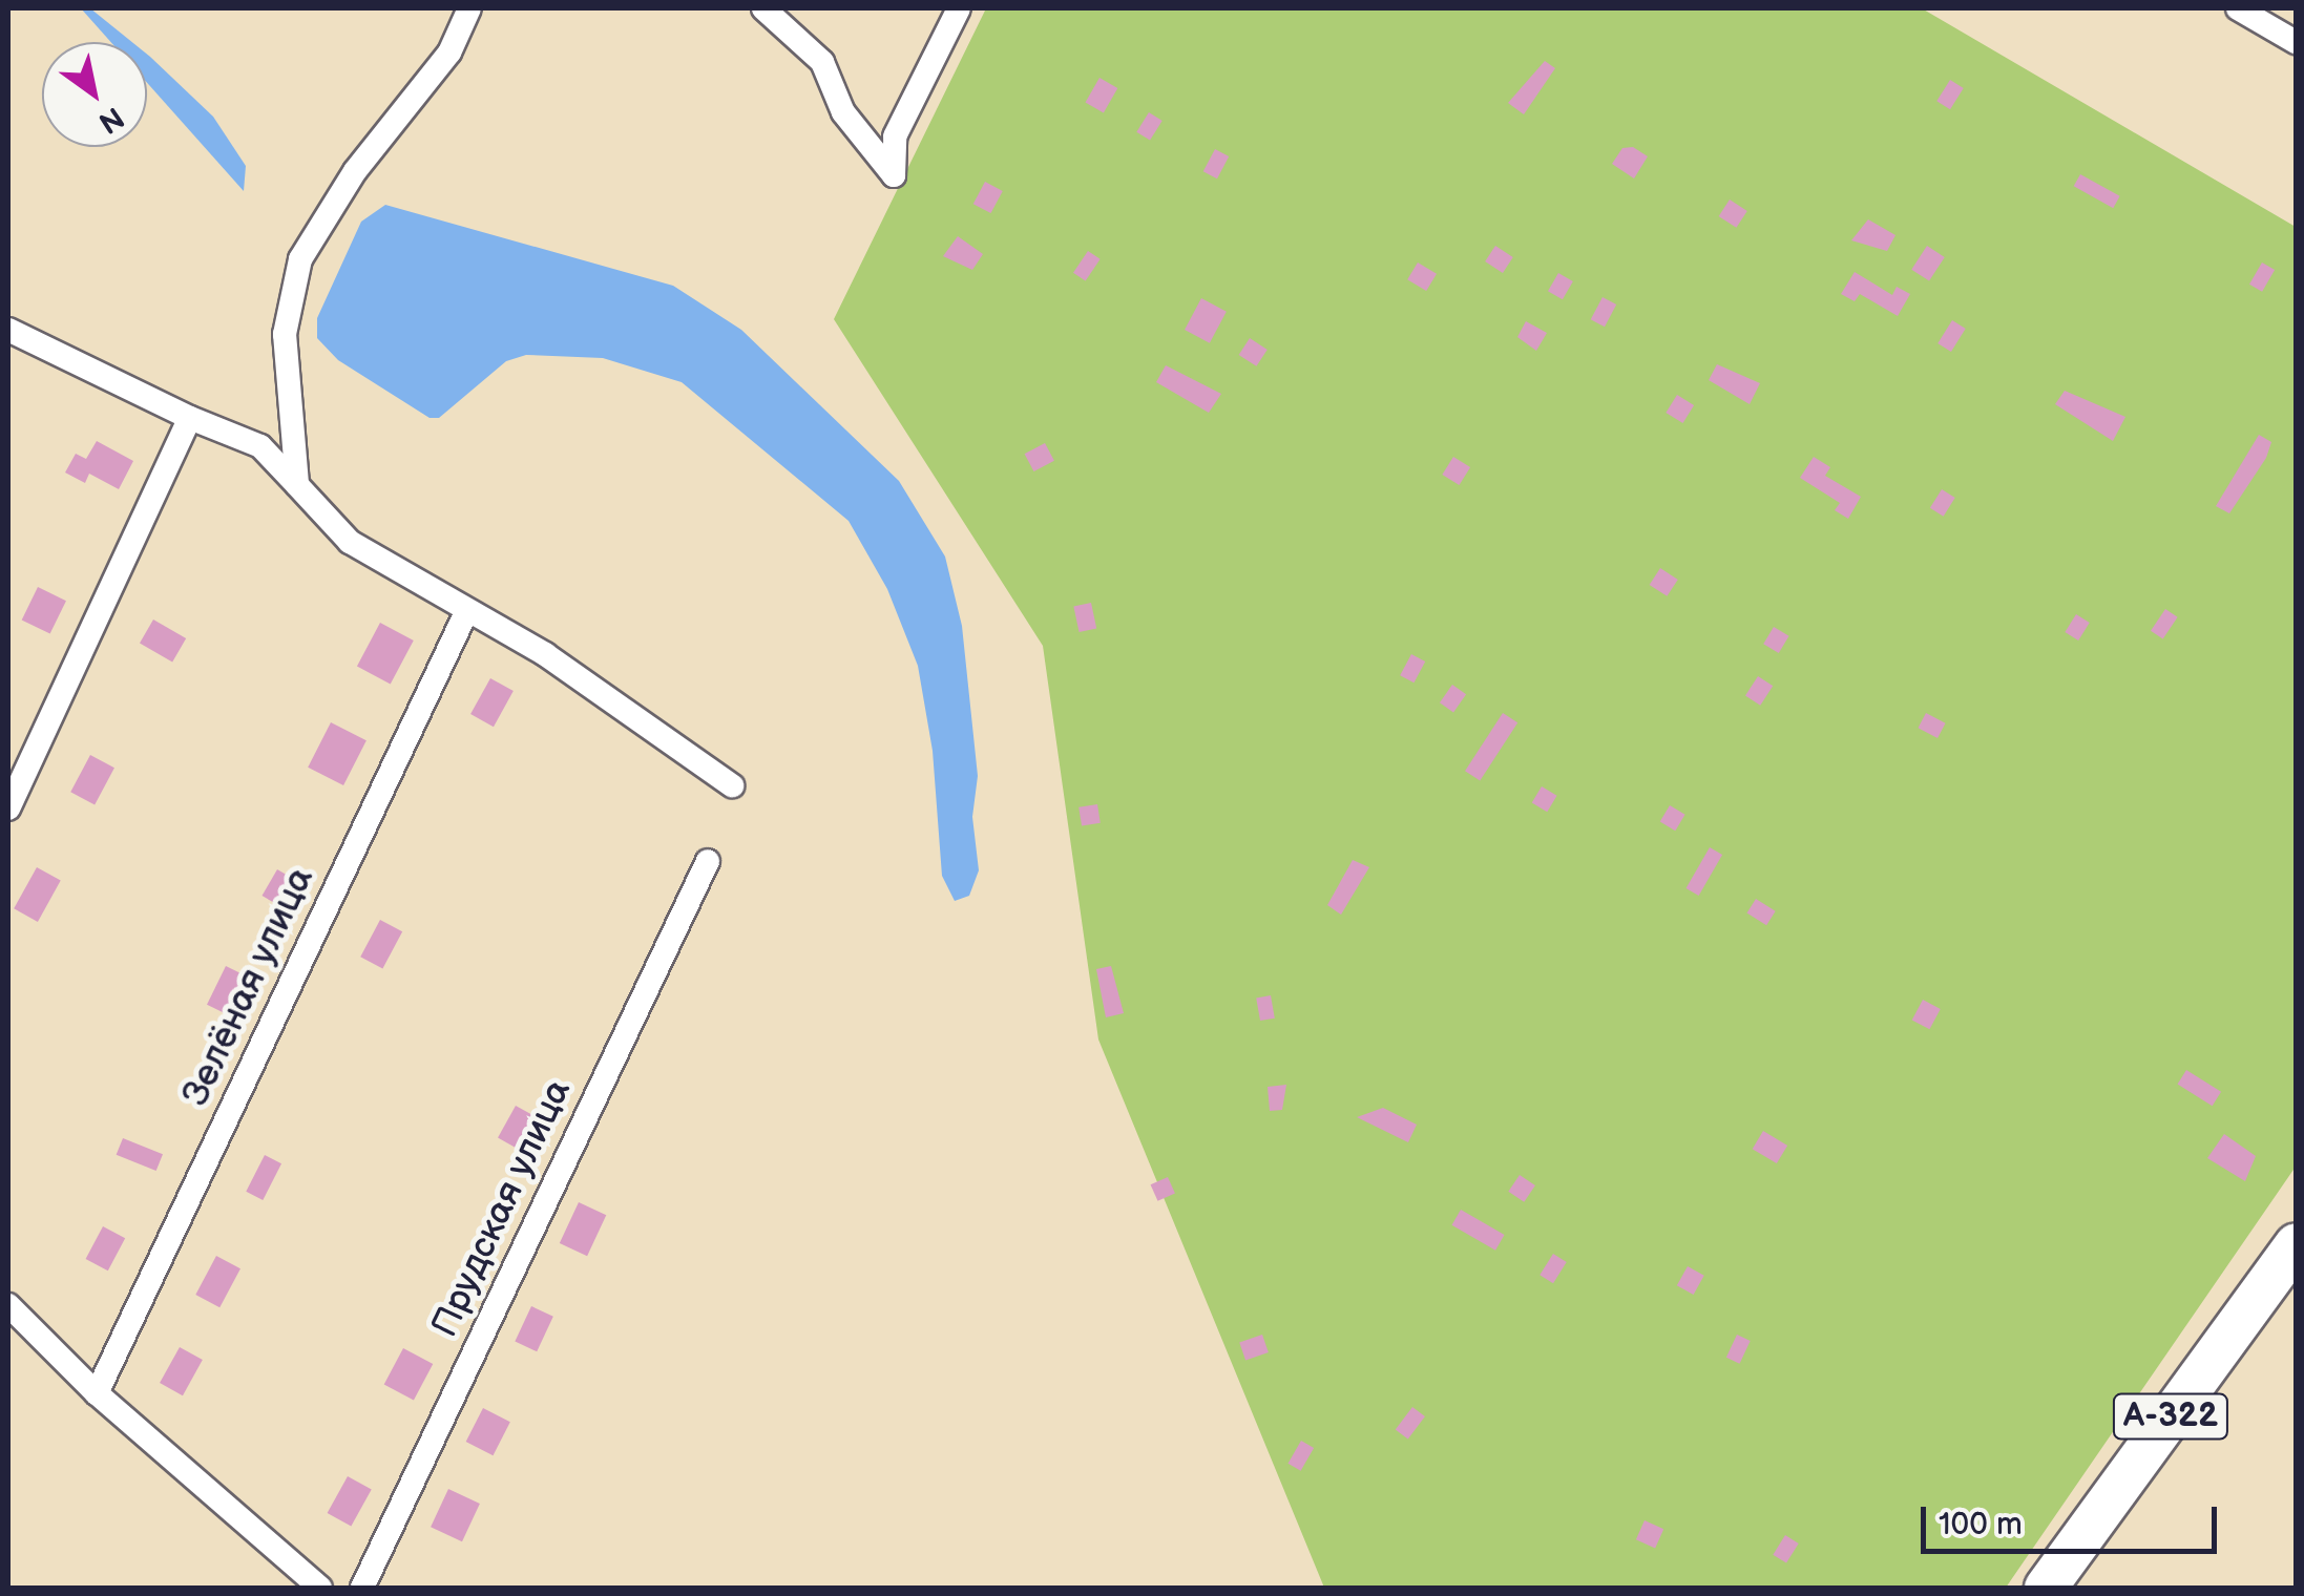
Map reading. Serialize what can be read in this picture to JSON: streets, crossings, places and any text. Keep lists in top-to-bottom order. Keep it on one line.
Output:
{"streets":{"highway":["А-322"],"street":["Зелёная улица","Прудская улица"]},"scale_bar":"100 m","north":"bottom right"}
